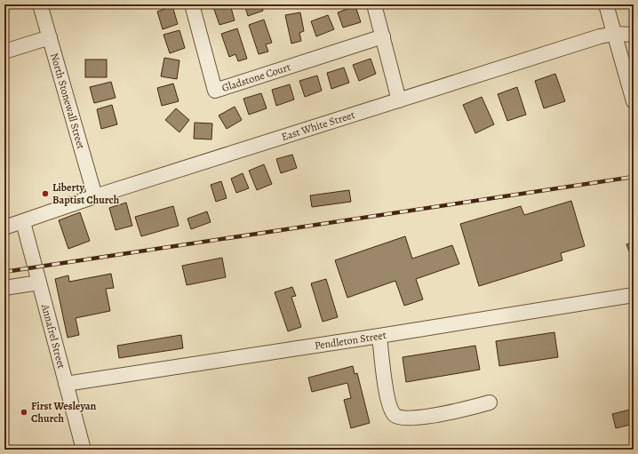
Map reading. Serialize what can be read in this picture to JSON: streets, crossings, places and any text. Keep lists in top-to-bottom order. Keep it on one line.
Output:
{"streets":{"street":["Gladstone Court","North Stonewall Street","East White Street","Annafrel Street","Pendleton Street"]},"crossings":[["North Stonewall Street","East White Street"],["East White Street","Annafrel Street"],["Annafrel Street","Pendleton Street"]],"places":["Liberty Baptist Church","First Wesleyan Church"]}
